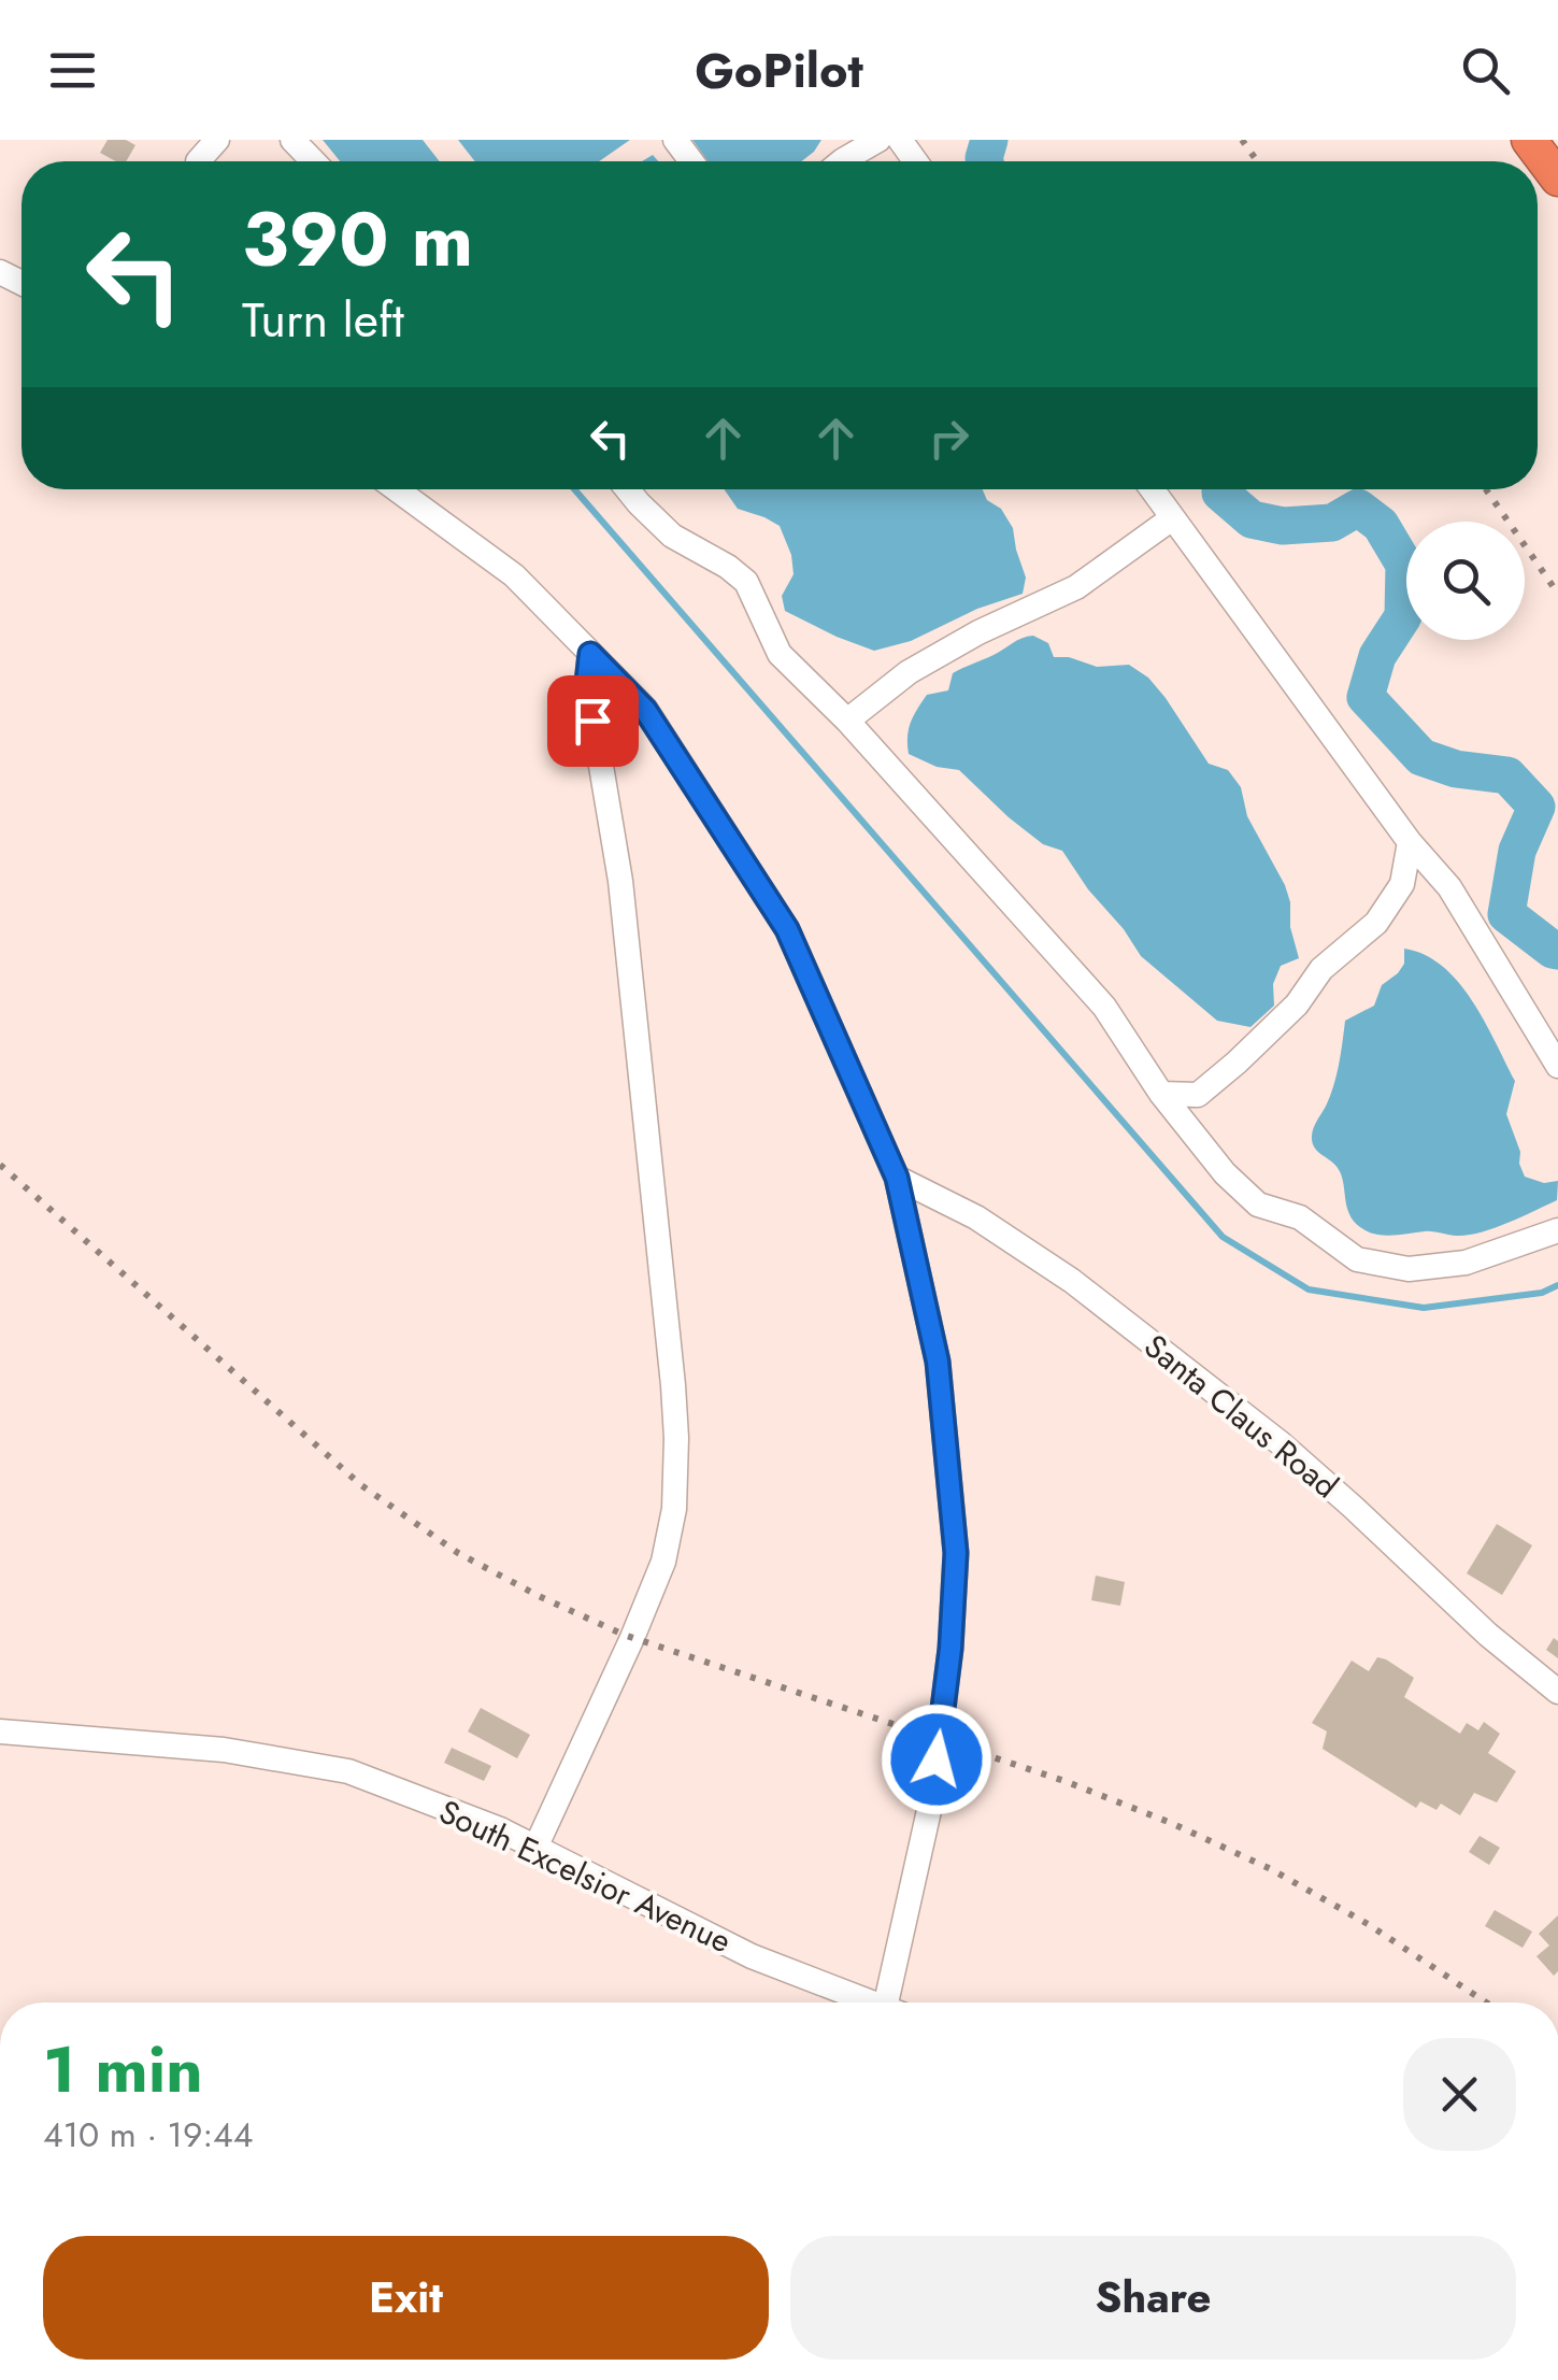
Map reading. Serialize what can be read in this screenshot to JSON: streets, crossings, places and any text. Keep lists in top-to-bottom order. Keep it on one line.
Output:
{"streets":{"street":["Santa Claus Road","South Excelsior Avenue"]},"page":{"header":"GoPilot","turn":["390 m","Turn left"],"heading":["1 min","410 m · 19:44"],"buttons":["Exit","Share"]}}
